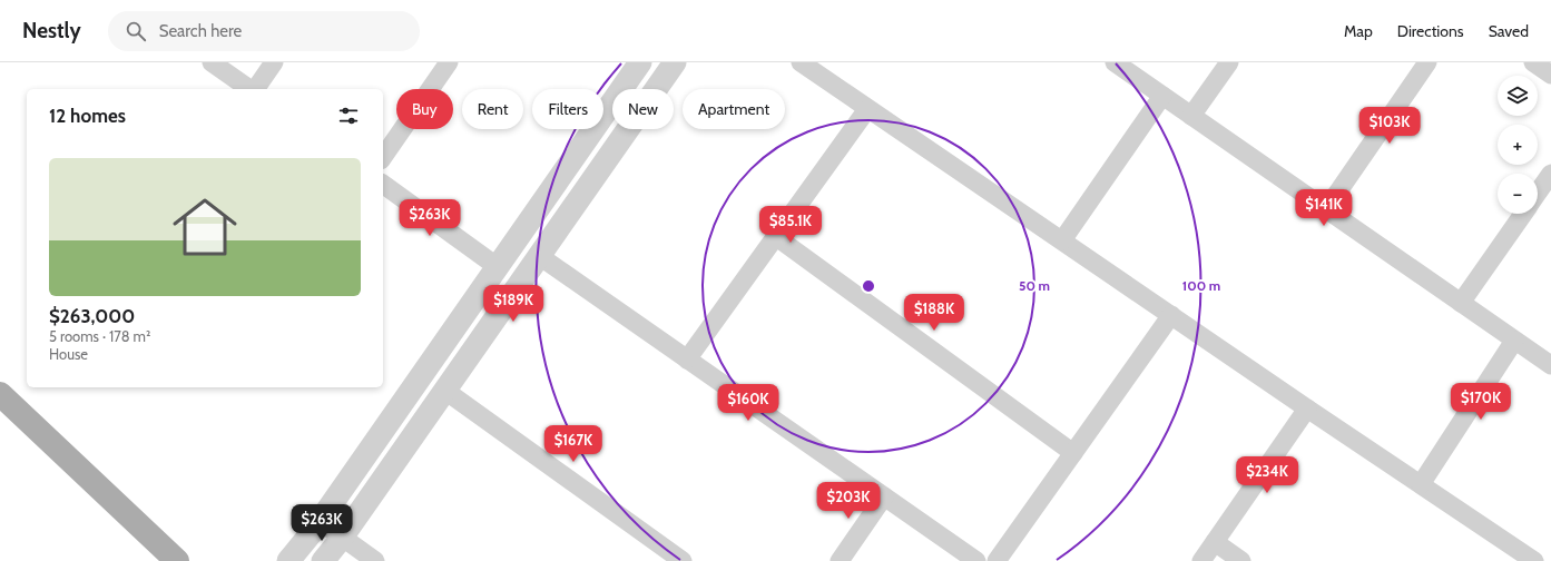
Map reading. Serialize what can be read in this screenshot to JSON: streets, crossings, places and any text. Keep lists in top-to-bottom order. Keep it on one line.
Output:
{"page":{"header":"Nestly","search":"Search here","nav":["Map","Directions","Saved"],"map_buttons":["+","−"],"chip":["Buy","Rent","Filters","New","Apartment"],"heading":"12 homes","price":["$103K","$141K","$263K","$85.1K","$189K","$188K","$170K","$160K","$167K","$234K","$203K","$263K"],"list":[{"name":"$263,000","note":"5 rooms · 178 m² · House"}]},"rings":["50 m","100 m"]}
